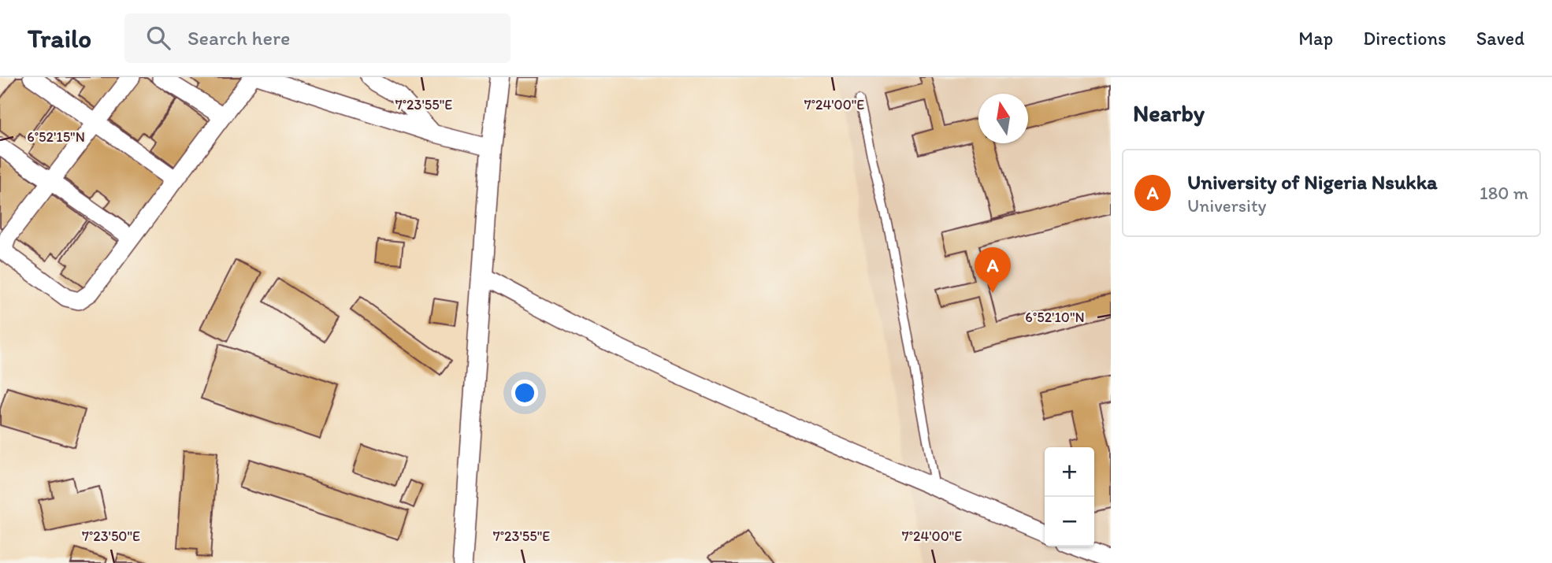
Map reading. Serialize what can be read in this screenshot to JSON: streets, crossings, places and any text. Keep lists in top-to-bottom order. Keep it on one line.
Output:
{"north":"top","page":{"header":"Trailo","search":"Search here","nav":["Map","Directions","Saved"],"heading":"Nearby","list":[{"mark":"A","name":"University of Nigeria Nsukka","note":"University","value":"180 m"}],"pins":"A","map_buttons":["+","−"]},"coordinates":["7°24'00\"E","7°23'55\"E","6°52'15\"N","6°52'10\"N","7°23'50\"E"]}
